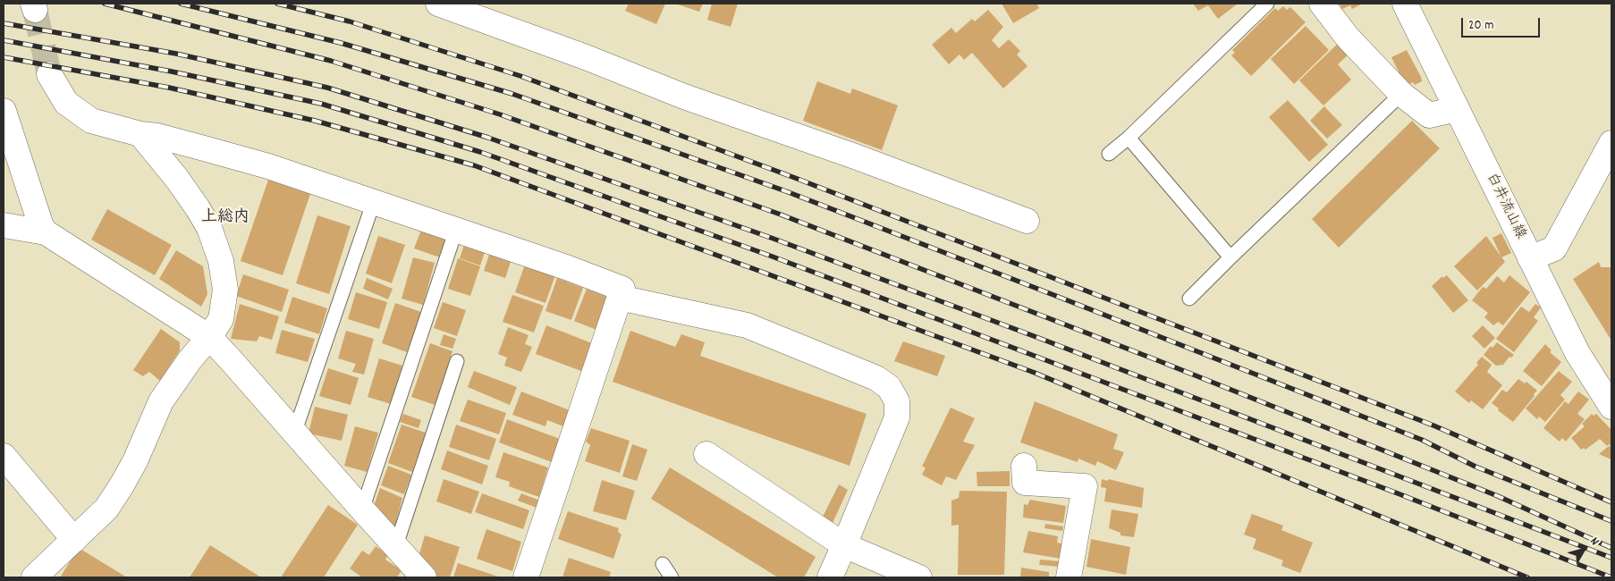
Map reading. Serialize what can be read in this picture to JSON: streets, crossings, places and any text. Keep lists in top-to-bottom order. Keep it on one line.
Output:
{"streets":{"street":["白井流山線"]},"districts":["上総内"],"scale_bar":"20 m","north":"top right"}
